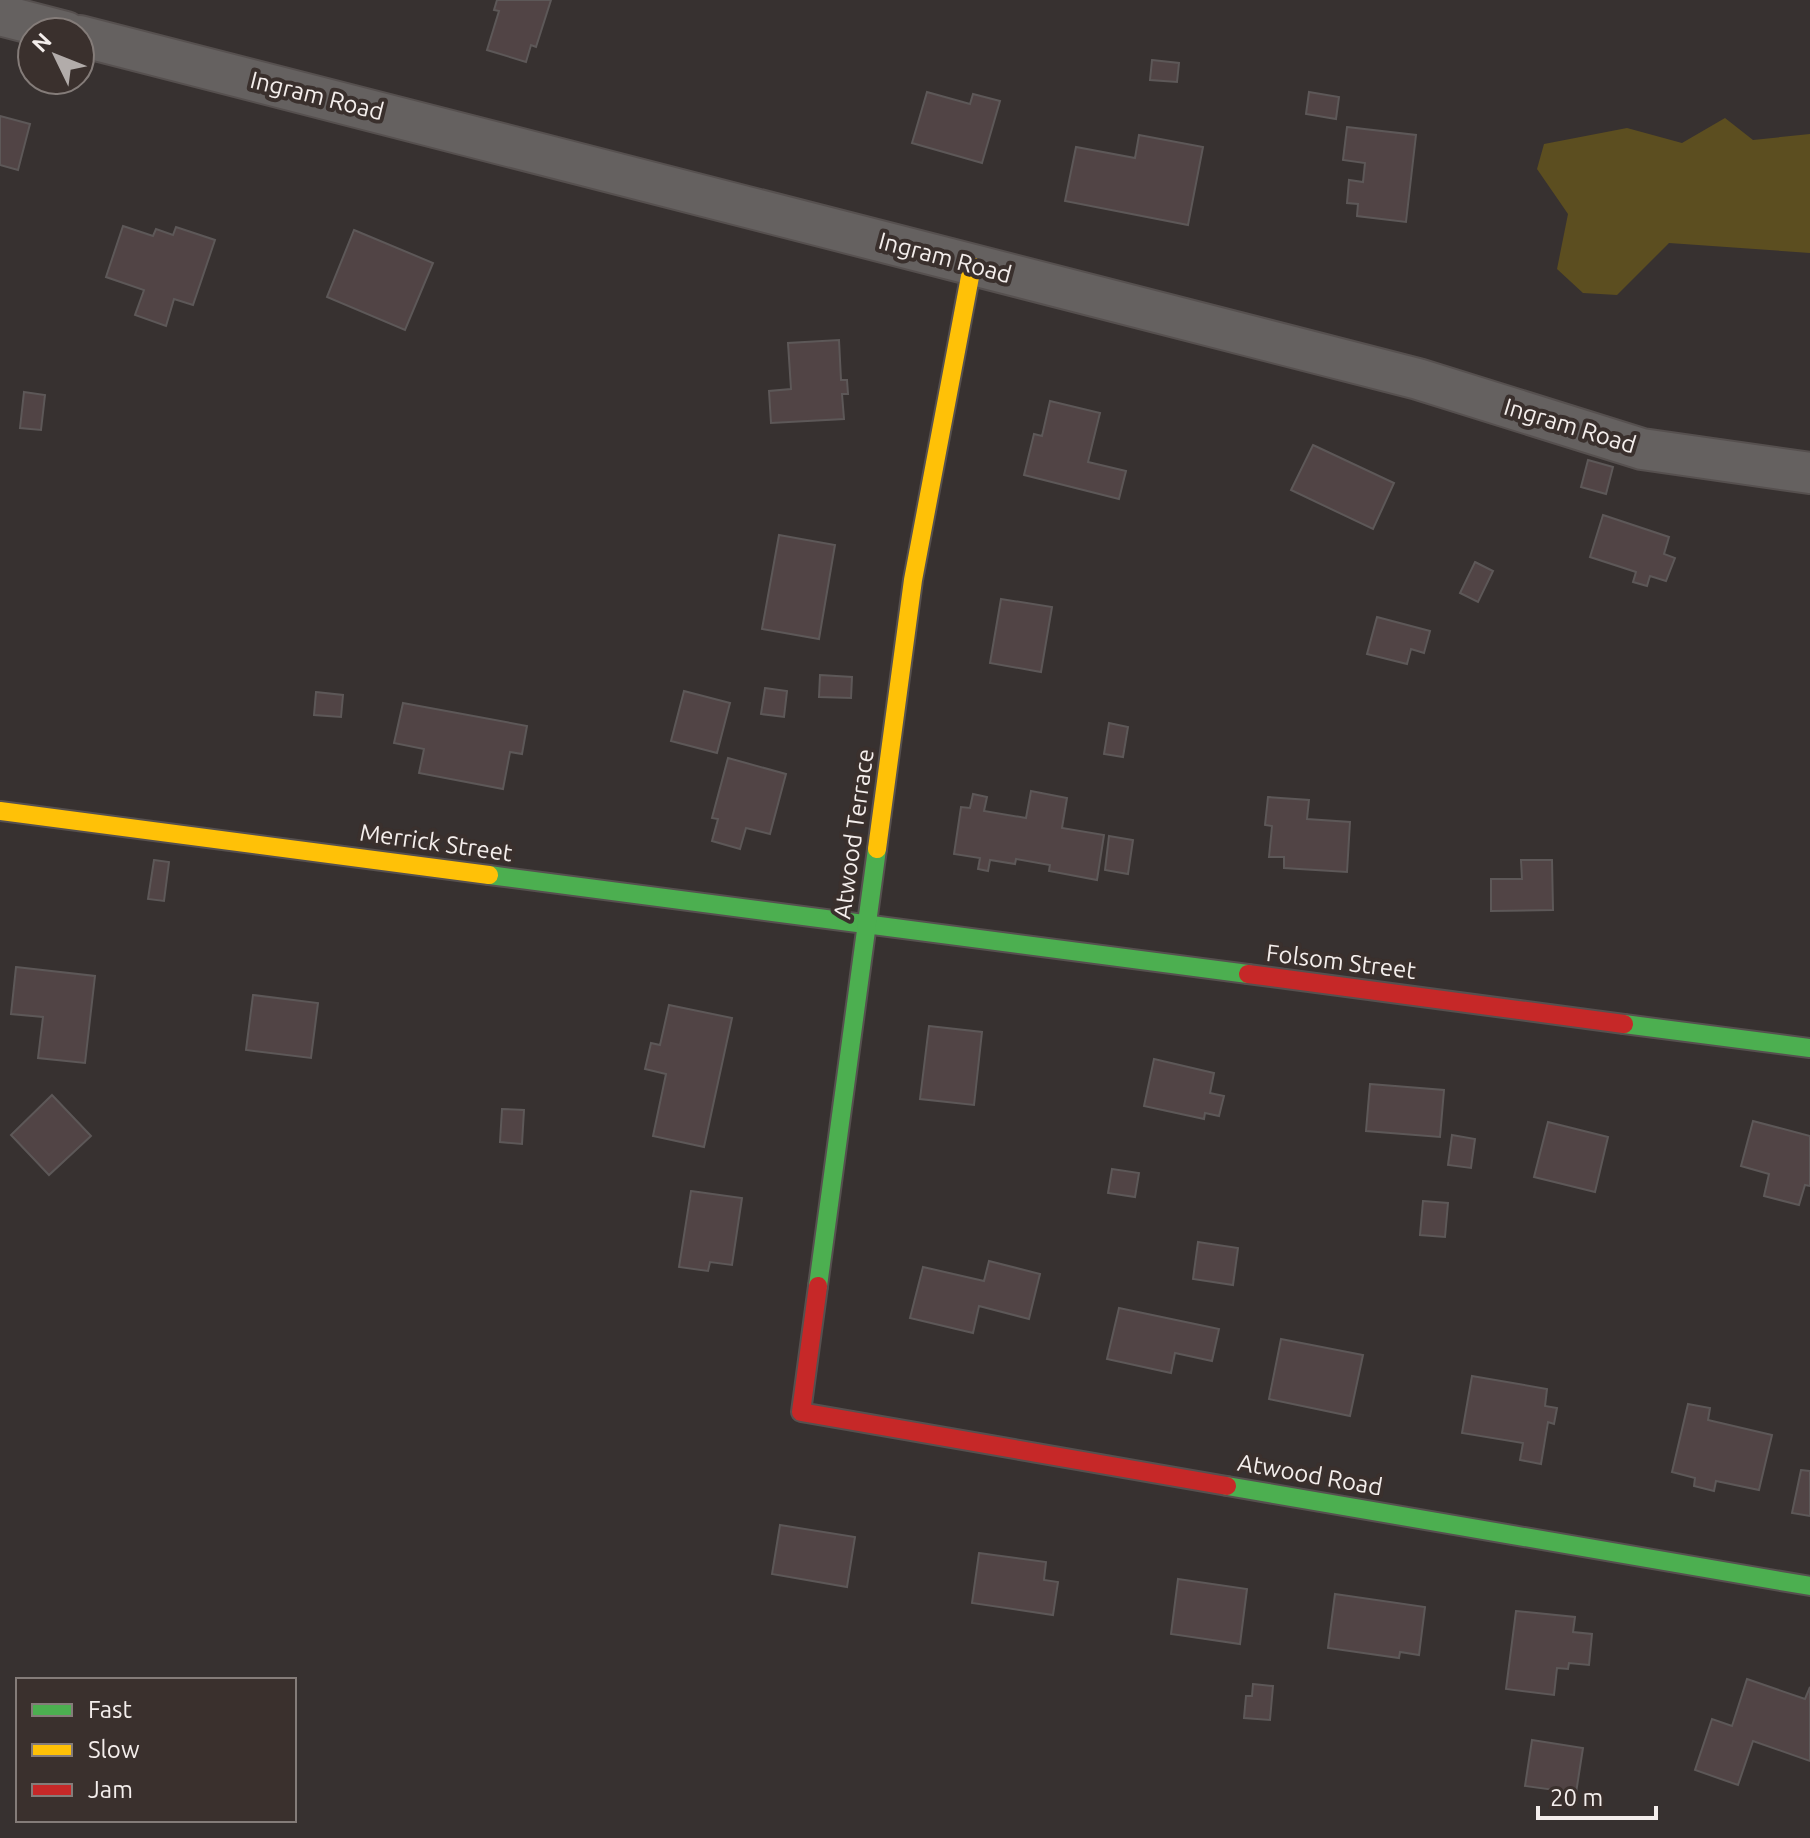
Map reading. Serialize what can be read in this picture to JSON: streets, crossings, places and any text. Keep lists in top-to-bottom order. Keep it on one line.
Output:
{"streets":{"street":["Ingram Road","Atwood Terrace","Merrick Street","Folsom Street","Atwood Road"]},"crossings":[["Ingram Road","Atwood Terrace"],["Atwood Terrace","Merrick Street"],["Atwood Terrace","Folsom Street"],["Atwood Terrace","Atwood Road"],["Merrick Street","Folsom Street"]],"legend":["Fast","Slow","Jam"],"scale_bar":"20 m","north":"top left"}
